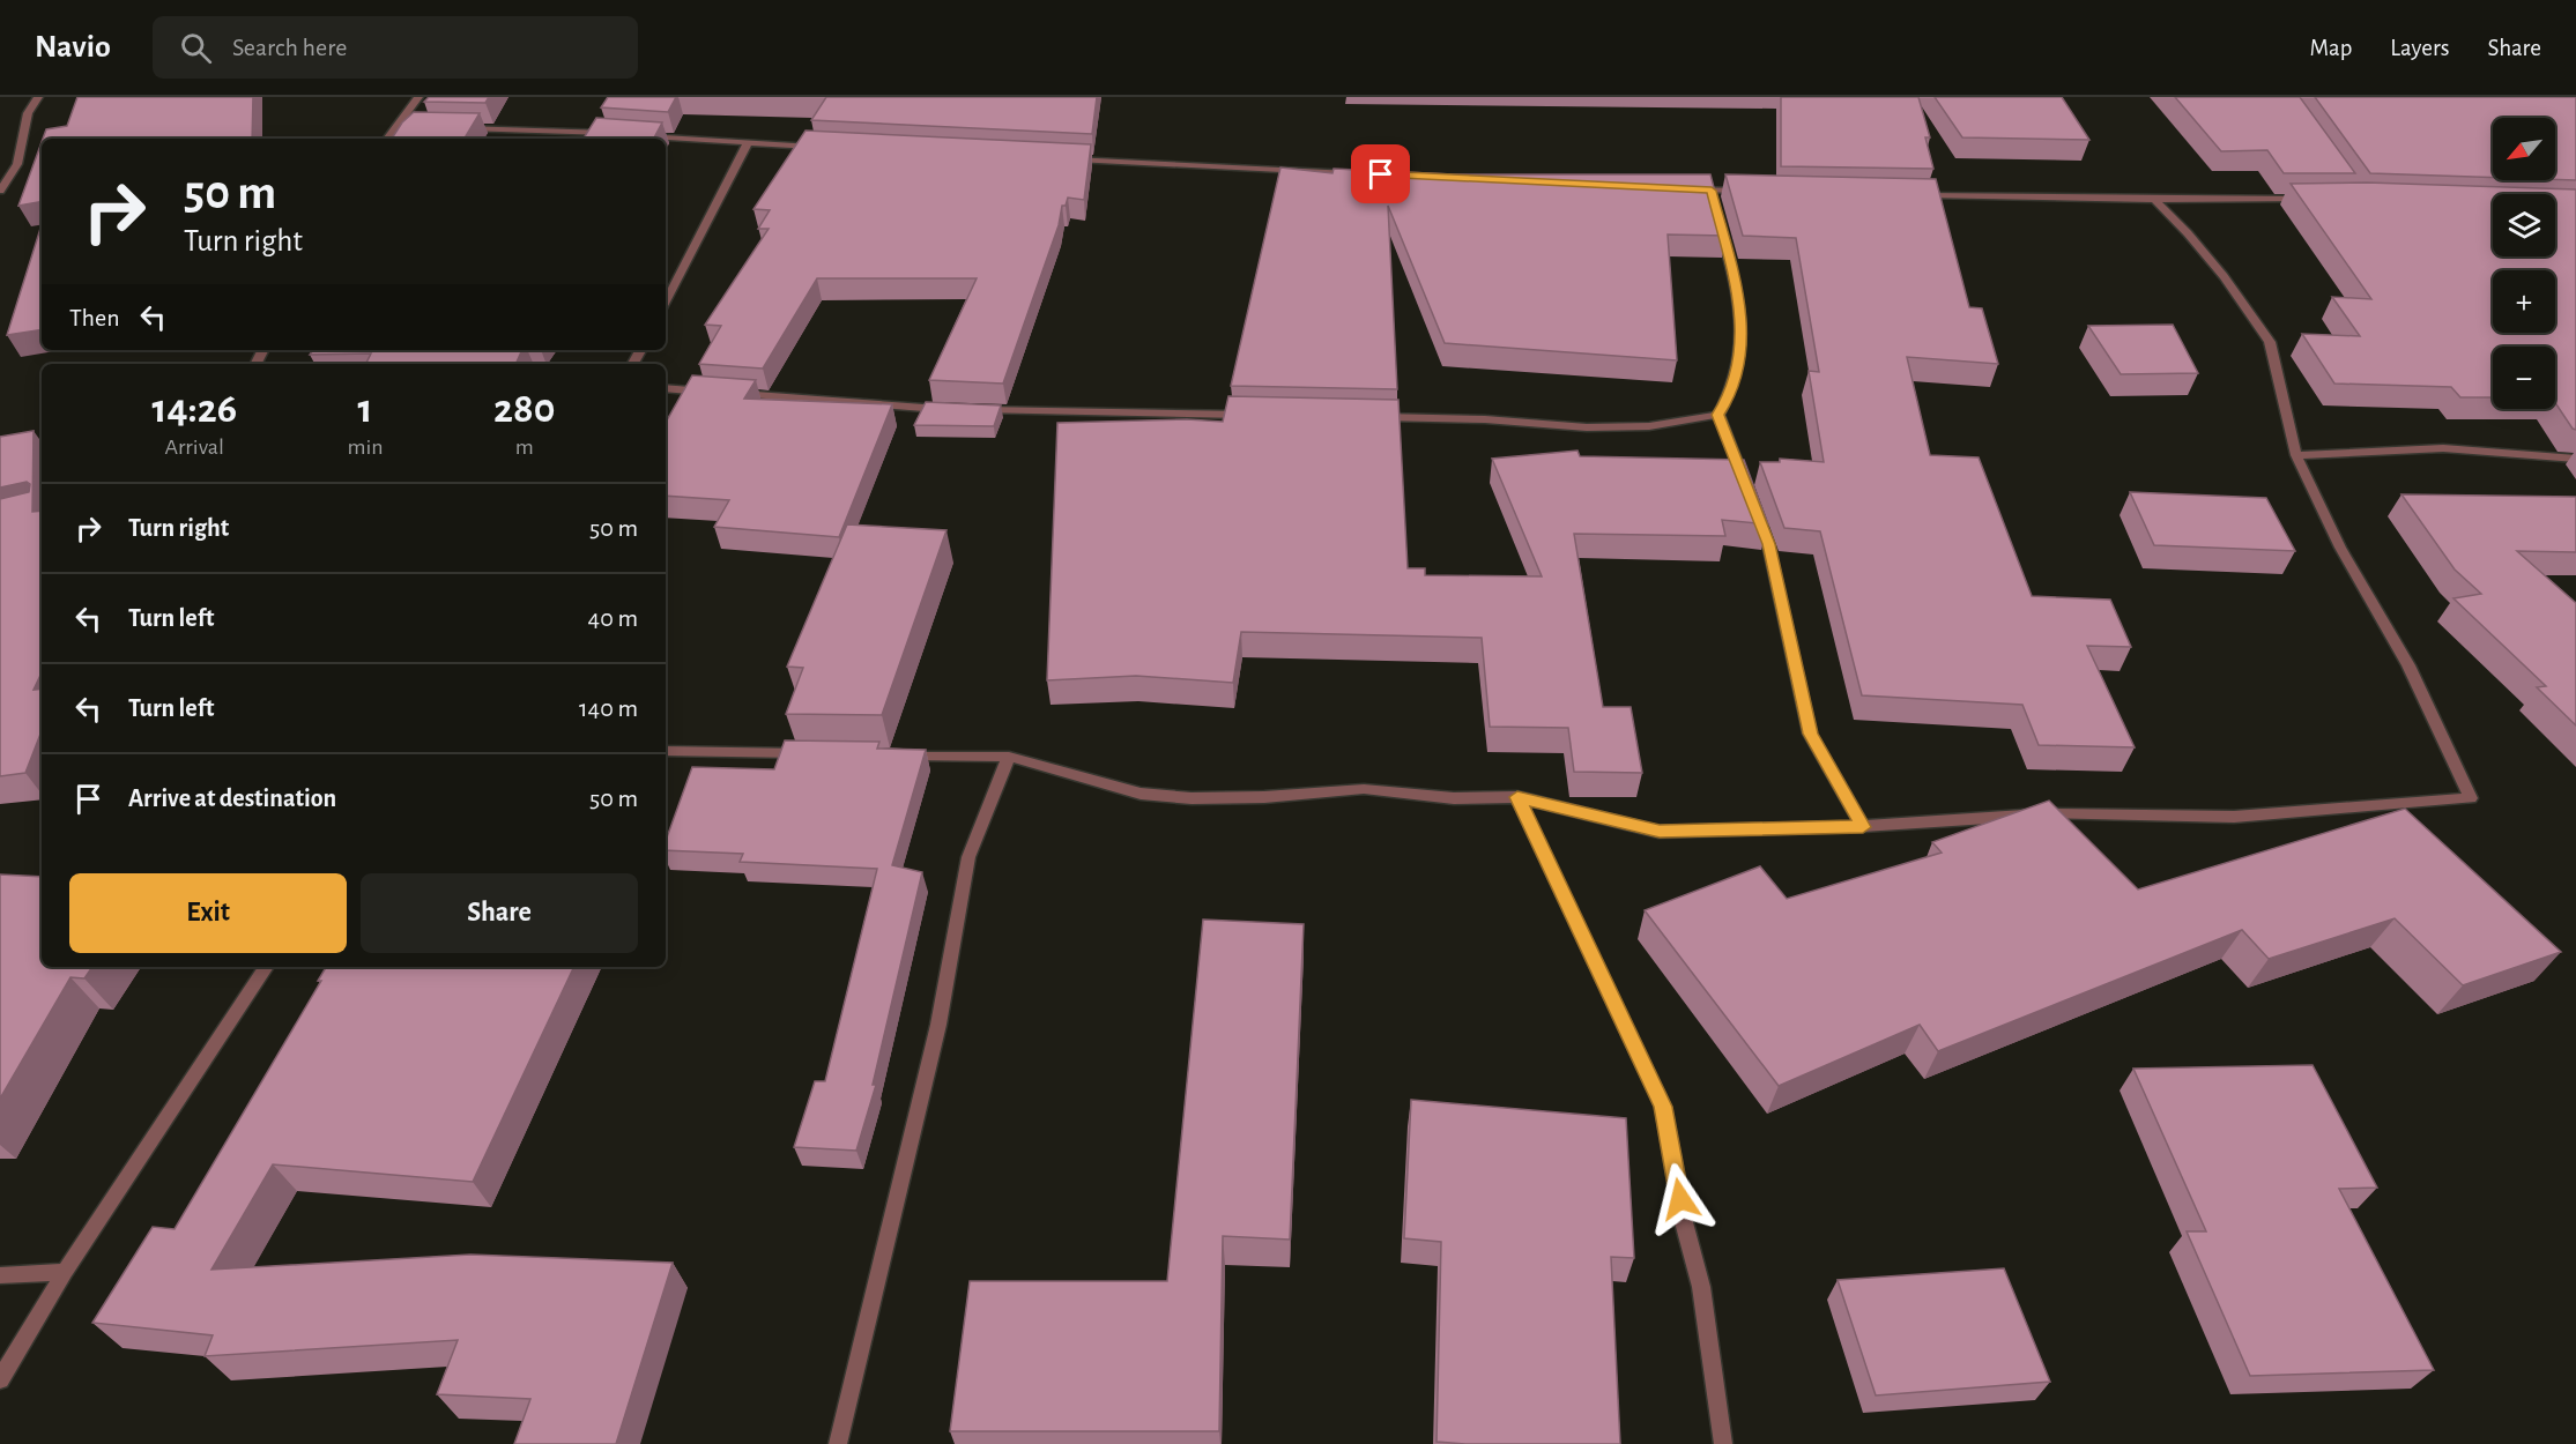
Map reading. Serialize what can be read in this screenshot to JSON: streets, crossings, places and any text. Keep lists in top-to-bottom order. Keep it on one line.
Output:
{"north":"bottom left","page":{"header":"Navio","search":"Search here","nav":["Map","Layers","Share"],"map_buttons":["+","−"],"turn":["50 m","Turn right"],"then":"Then","eta":["14:26","Arrival","1","min","280","m"],"list":[{"name":"Turn right","value":"50 m"},{"name":"Turn left","value":"40 m"},{"name":"Turn left","value":"140 m"},{"name":"Arrive at destination","value":"50 m"}],"buttons":["Exit","Share"]}}
